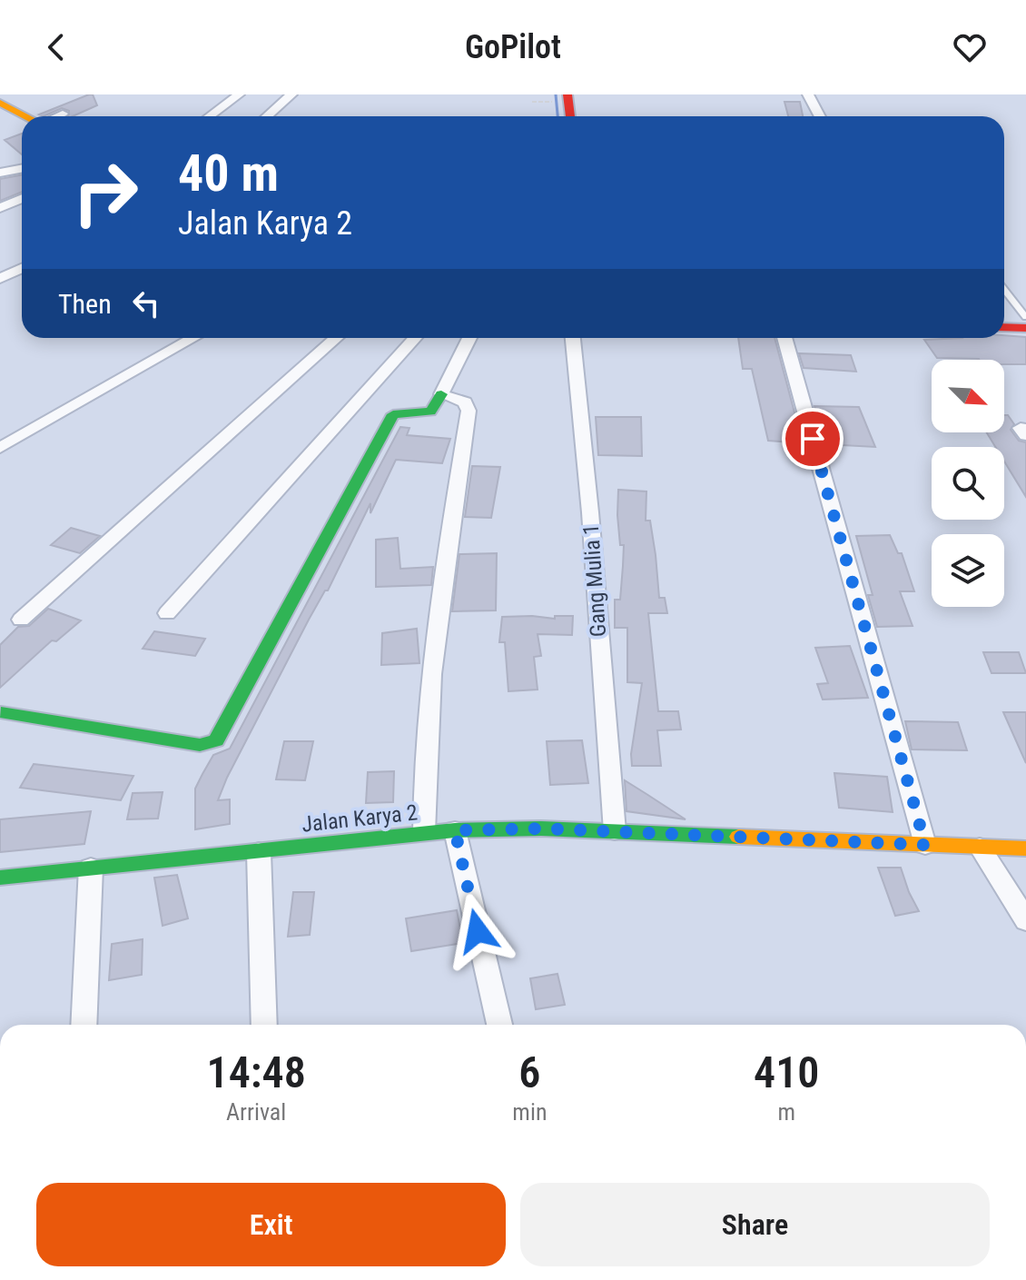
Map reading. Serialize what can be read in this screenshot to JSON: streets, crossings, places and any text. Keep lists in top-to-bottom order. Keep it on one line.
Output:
{"streets":{"street":["Gang Mulia 1","Jalan Karya 2"]},"crossings":[["Gang Mulia 1","Jalan Karya 2"]],"north":"bottom right","page":{"header":"GoPilot","turn":["40 m","Jalan Karya 2"],"then":"Then","eta":["14:48","Arrival","6","min","410","m"],"buttons":["Exit","Share"]}}
